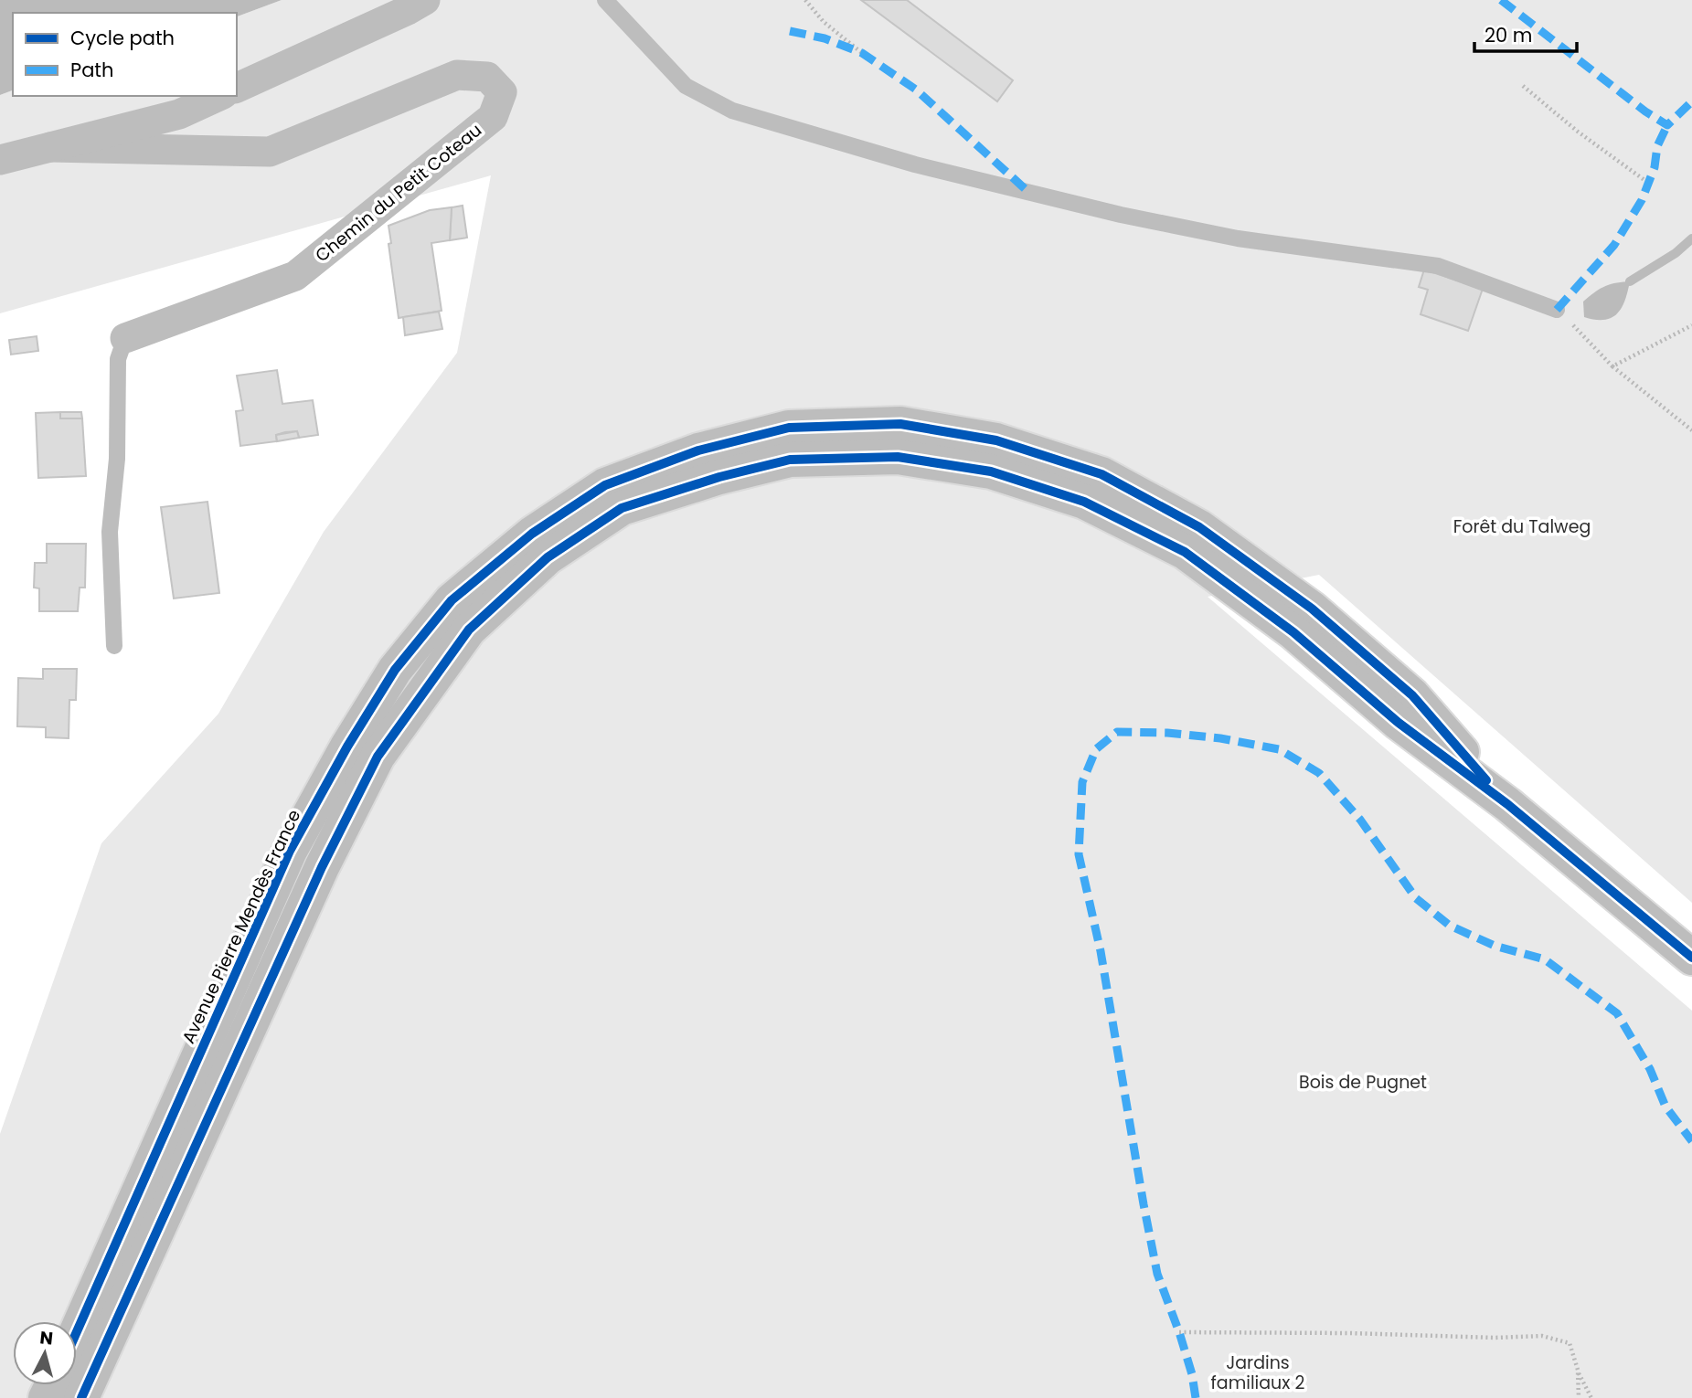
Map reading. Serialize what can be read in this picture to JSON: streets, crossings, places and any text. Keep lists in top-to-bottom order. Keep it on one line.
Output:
{"streets":{"main road":["Avenue Pierre Mendès France"],"street":["Chemin du Petit Coteau"]},"parks":["Forêt du Talweg","Bois de Pugnet","Jardins familiaux 2"],"legend":["Cycle path","Path"],"scale_bar":"20 m","north":"top"}
